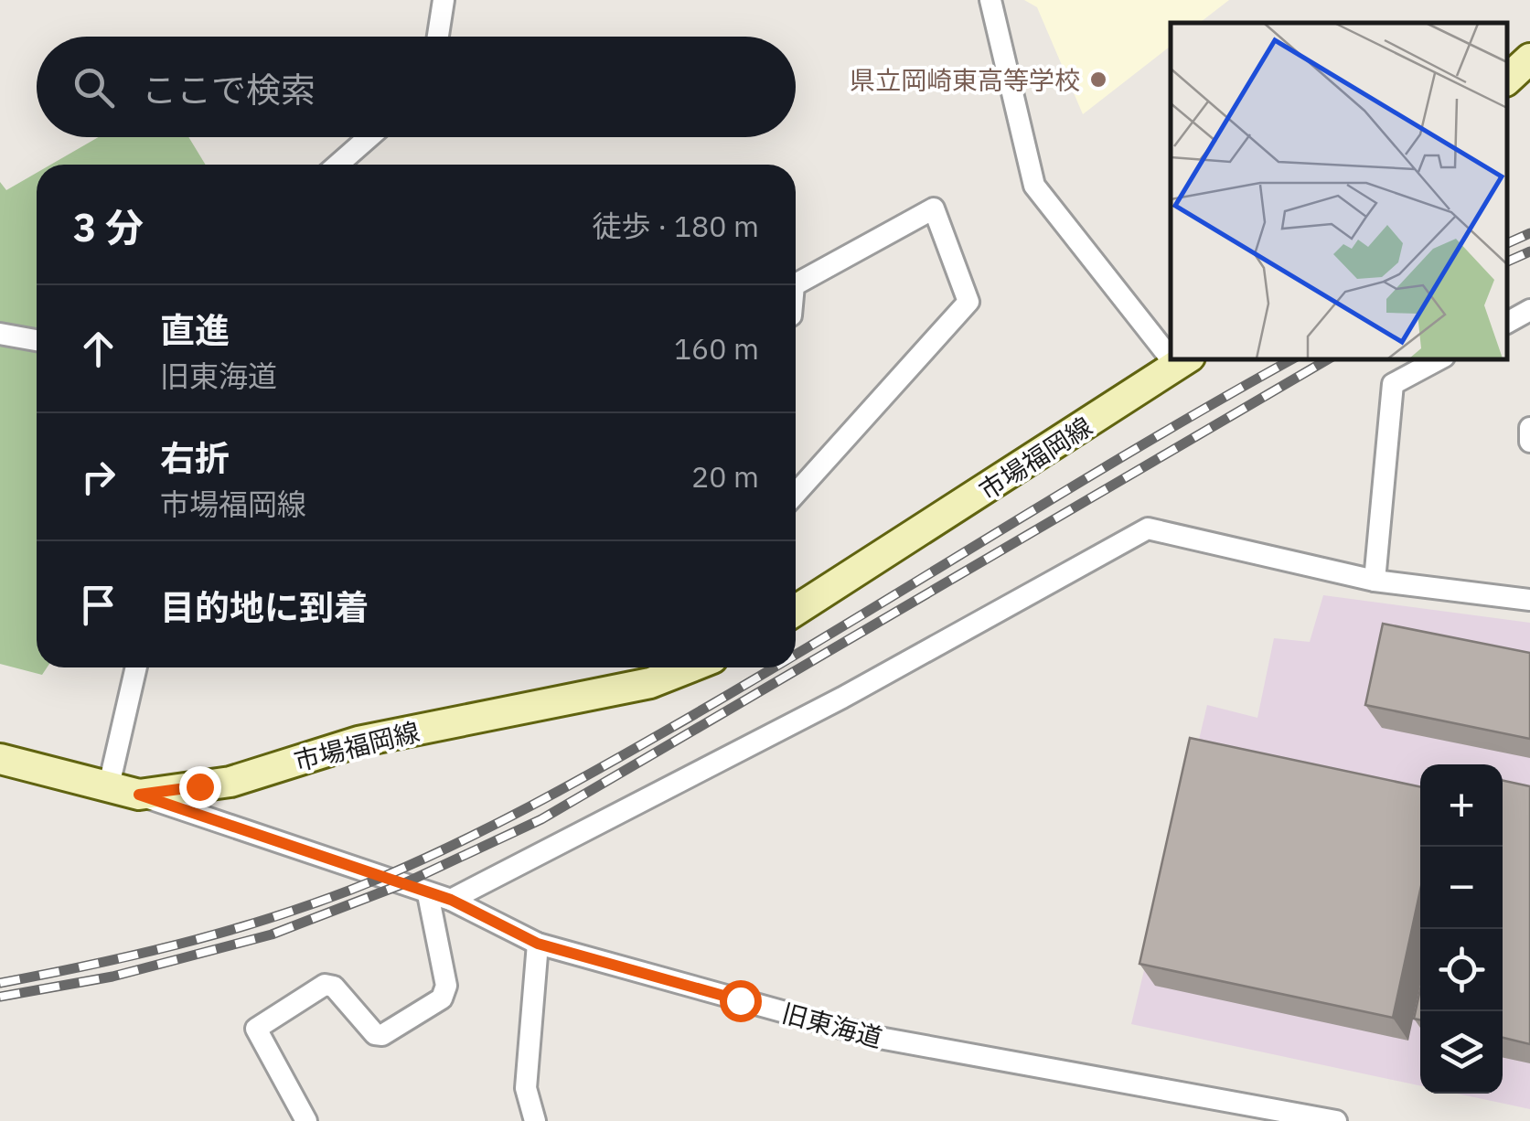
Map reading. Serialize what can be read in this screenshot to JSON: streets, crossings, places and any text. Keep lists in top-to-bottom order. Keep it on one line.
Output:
{"streets":{"main road":["市場福岡線"],"street":["旧東海道"]},"crossings":[["市場福岡線","旧東海道"]],"places":["県立岡崎東高等学校"],"page":{"search":"ここで検索","heading":["3 分","徒歩 · 180 m"],"list":[["直進","旧東海道","160 m"],["右折","市場福岡線","20 m"],"目的地に到着"],"map_buttons":["+","−"]}}
